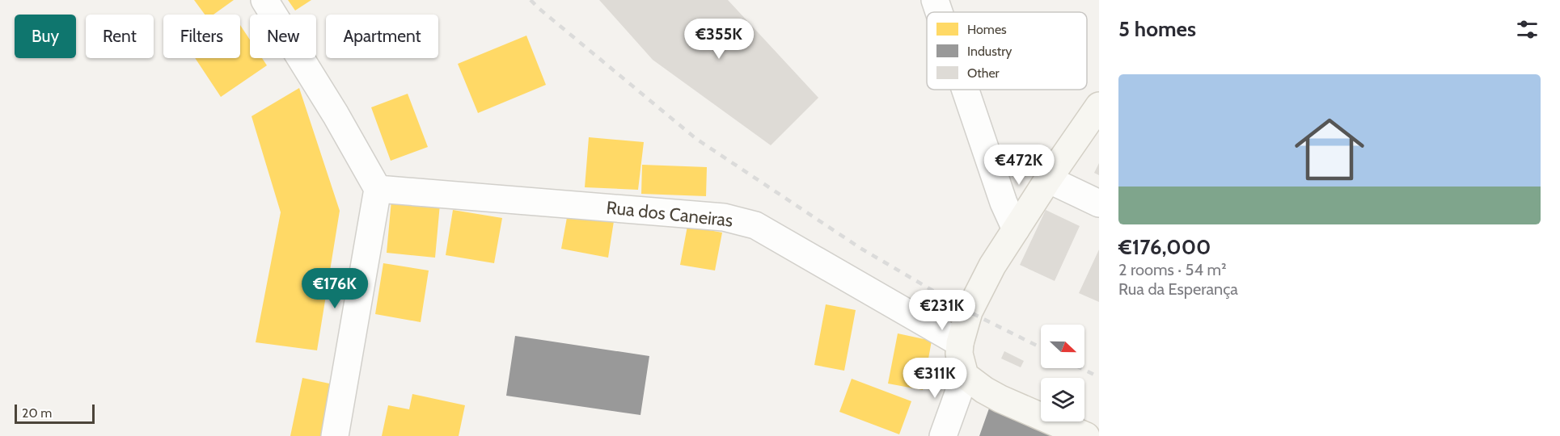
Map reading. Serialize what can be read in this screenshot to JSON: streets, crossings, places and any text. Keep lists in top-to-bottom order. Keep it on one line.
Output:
{"streets":{"street":["Rua dos Caneiras"]},"legend":["Homes","Industry","Other"],"scale_bar":"20 m","north":"right","page":{"heading":"5 homes","chip":["Buy","Rent","Filters","New","Apartment"],"price":["€355K","€472K","€176K","€231K","€311K"],"list":[{"name":"€176,000","note":"2 rooms · 54 m² · Rua da Esperança"}],"scale":"20 m"}}
